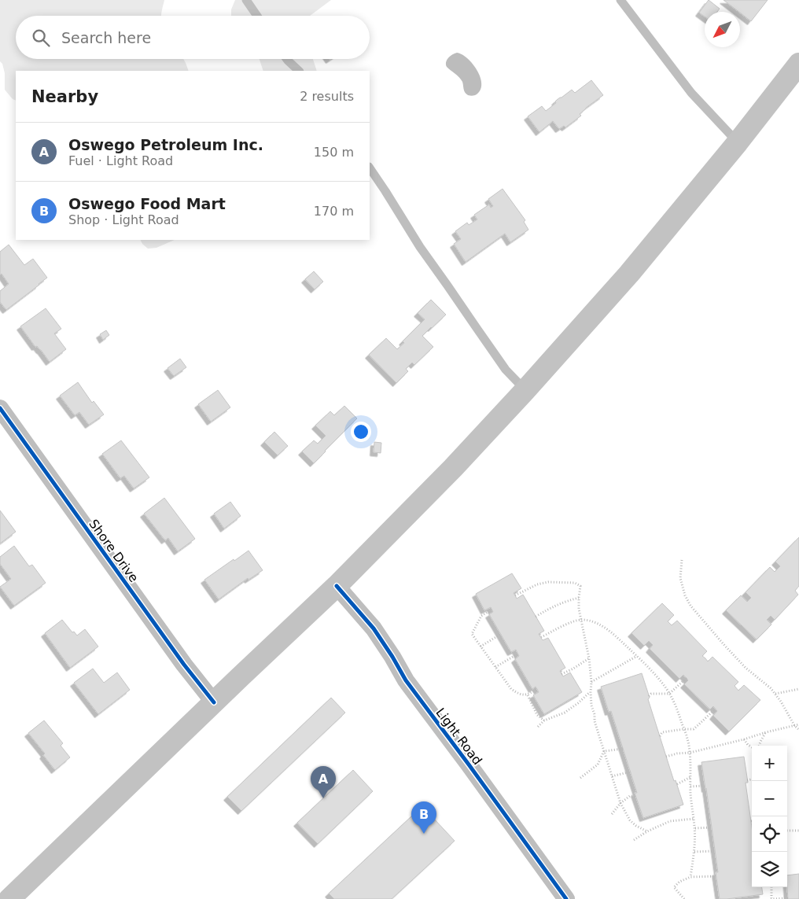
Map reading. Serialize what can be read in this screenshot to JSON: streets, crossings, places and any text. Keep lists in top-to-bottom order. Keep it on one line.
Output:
{"streets":{"street":["Shore Drive","Light Road"]},"north":"bottom left","page":{"search":"Search here","heading":["Nearby","2 results"],"list":[{"mark":"A","name":"Oswego Petroleum Inc.","note":"Fuel · Light Road","value":"150 m"},{"mark":"B","name":"Oswego Food Mart","note":"Shop · Light Road","value":"170 m"}],"map_buttons":["+","−"],"pins":["A","B"]}}
